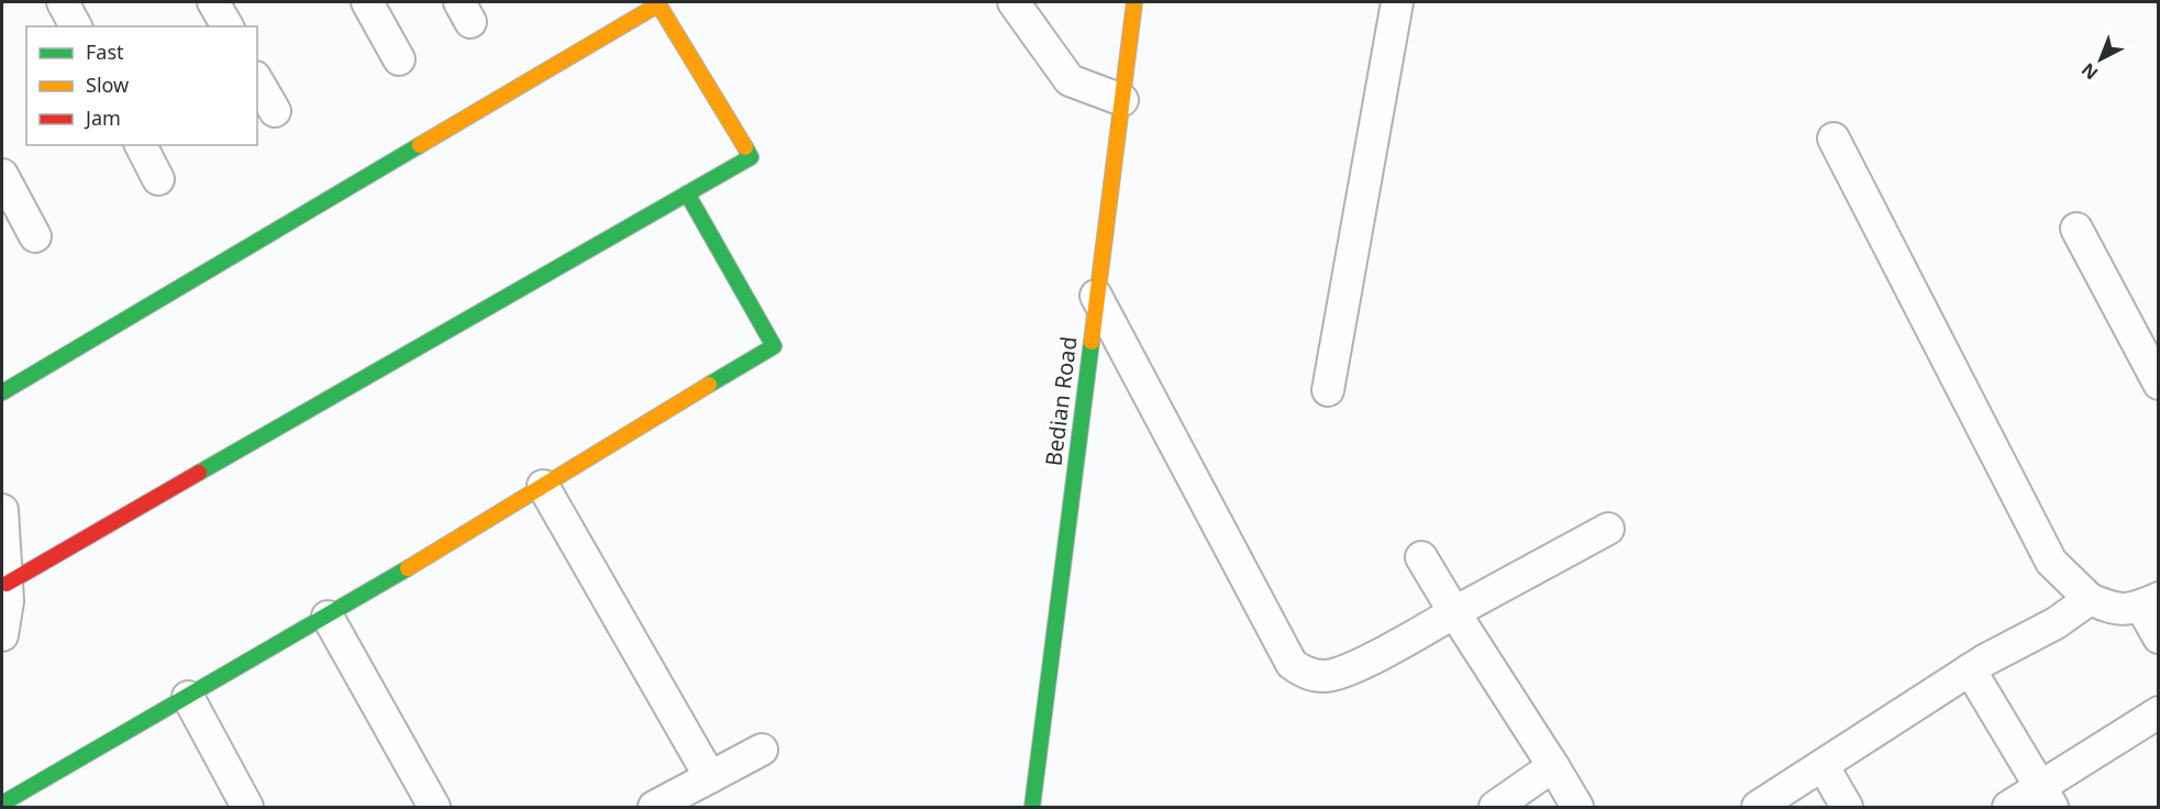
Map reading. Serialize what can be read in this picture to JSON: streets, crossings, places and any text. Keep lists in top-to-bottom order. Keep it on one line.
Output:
{"streets":{"street":["Bedian Road"]},"legend":["Fast","Slow","Jam"],"north":"bottom left"}
